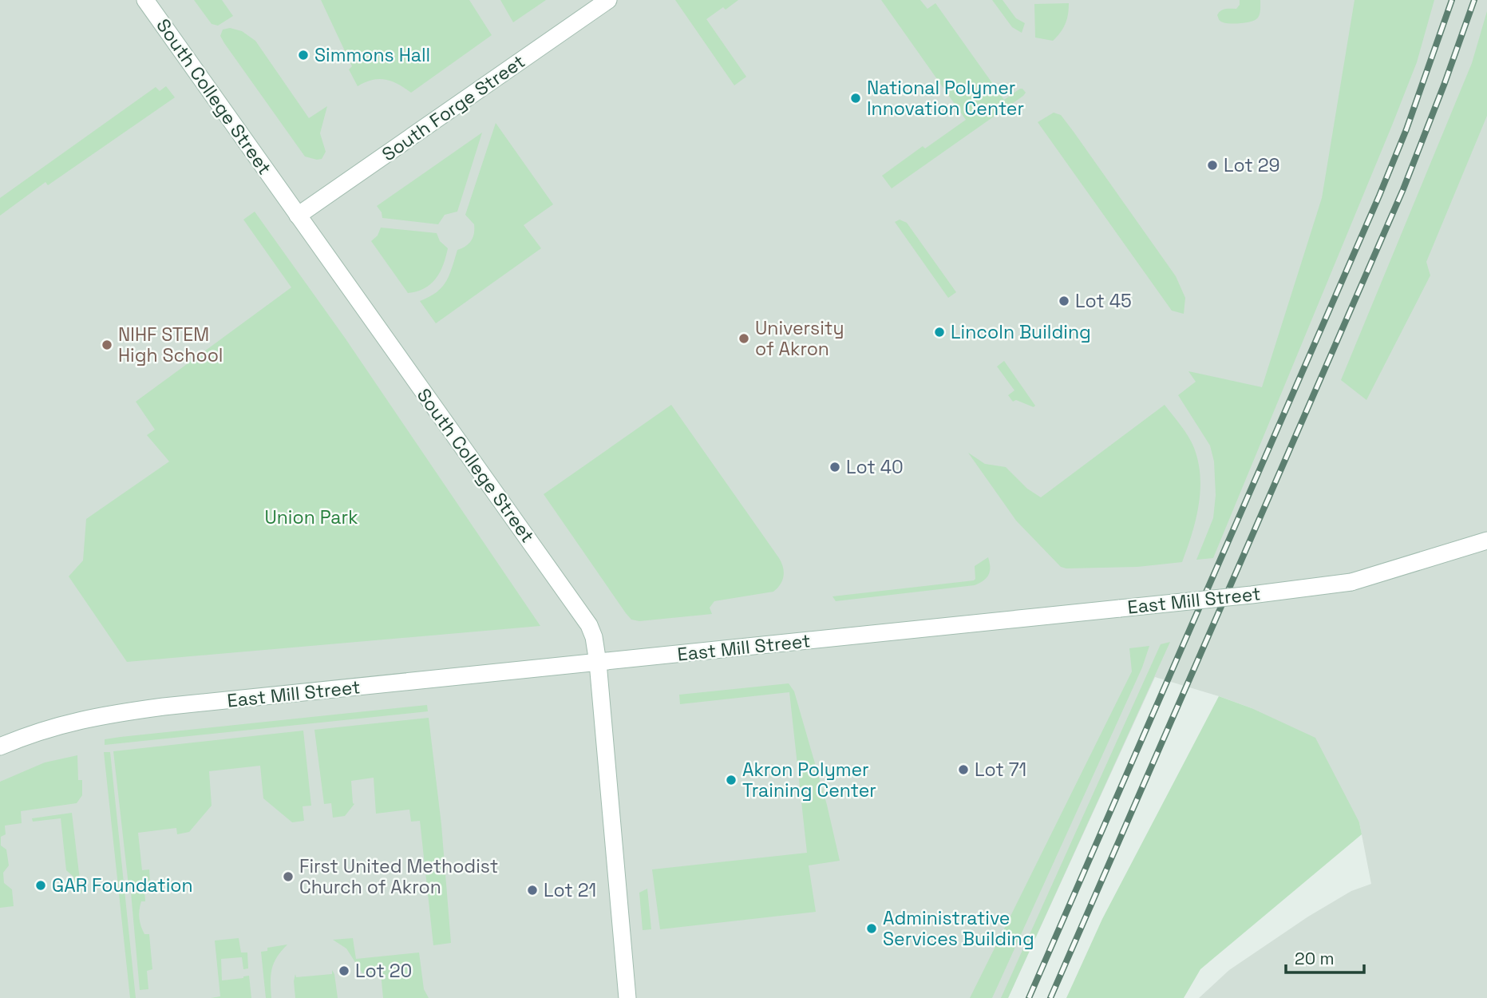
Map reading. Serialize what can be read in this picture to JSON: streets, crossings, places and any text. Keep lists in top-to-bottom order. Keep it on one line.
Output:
{"streets":{"street":["South College Street","South Forge Street","East Mill Street"]},"crossings":[["South College Street","South Forge Street"],["South College Street","East Mill Street"]],"parks":["Union Park"],"places":["Simmons Hall","National Polymer Innovation Center","Lot 29","Lot 45","Lincoln Building","University of Akron","NIHF STEM High School","Lot 40","Lot 71","Akron Polymer Training Center","First United Methodist Church of Akron","GAR Foundation","Lot 21","Administrative Services Building","Lot 20"],"scale_bar":"20 m"}
